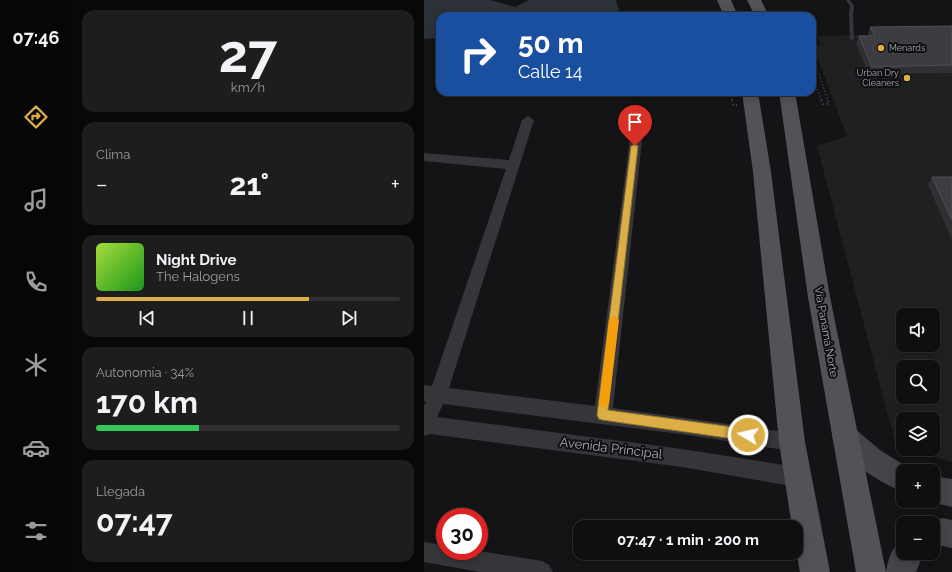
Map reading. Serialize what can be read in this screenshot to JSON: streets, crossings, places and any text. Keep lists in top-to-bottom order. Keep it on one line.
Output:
{"streets":{"main road":["Vía Panamá Norte"],"street":["Avenida Principal"]},"places":["Menards","Urban Dry Cleaners"],"page":{"tabs":"07:46","tile":[["27","km/h"],"Clima",["Autonomía · 34%","170 km"],["Llegada","07:47"]],"turn":["50 m","Calle 14"],"heat":["−","21°","+"],"song":["Night Drive","The Halogens"],"map_buttons":["+","−"],"limit":"30","trip":"07:47 · 1 min · 200 m"}}
